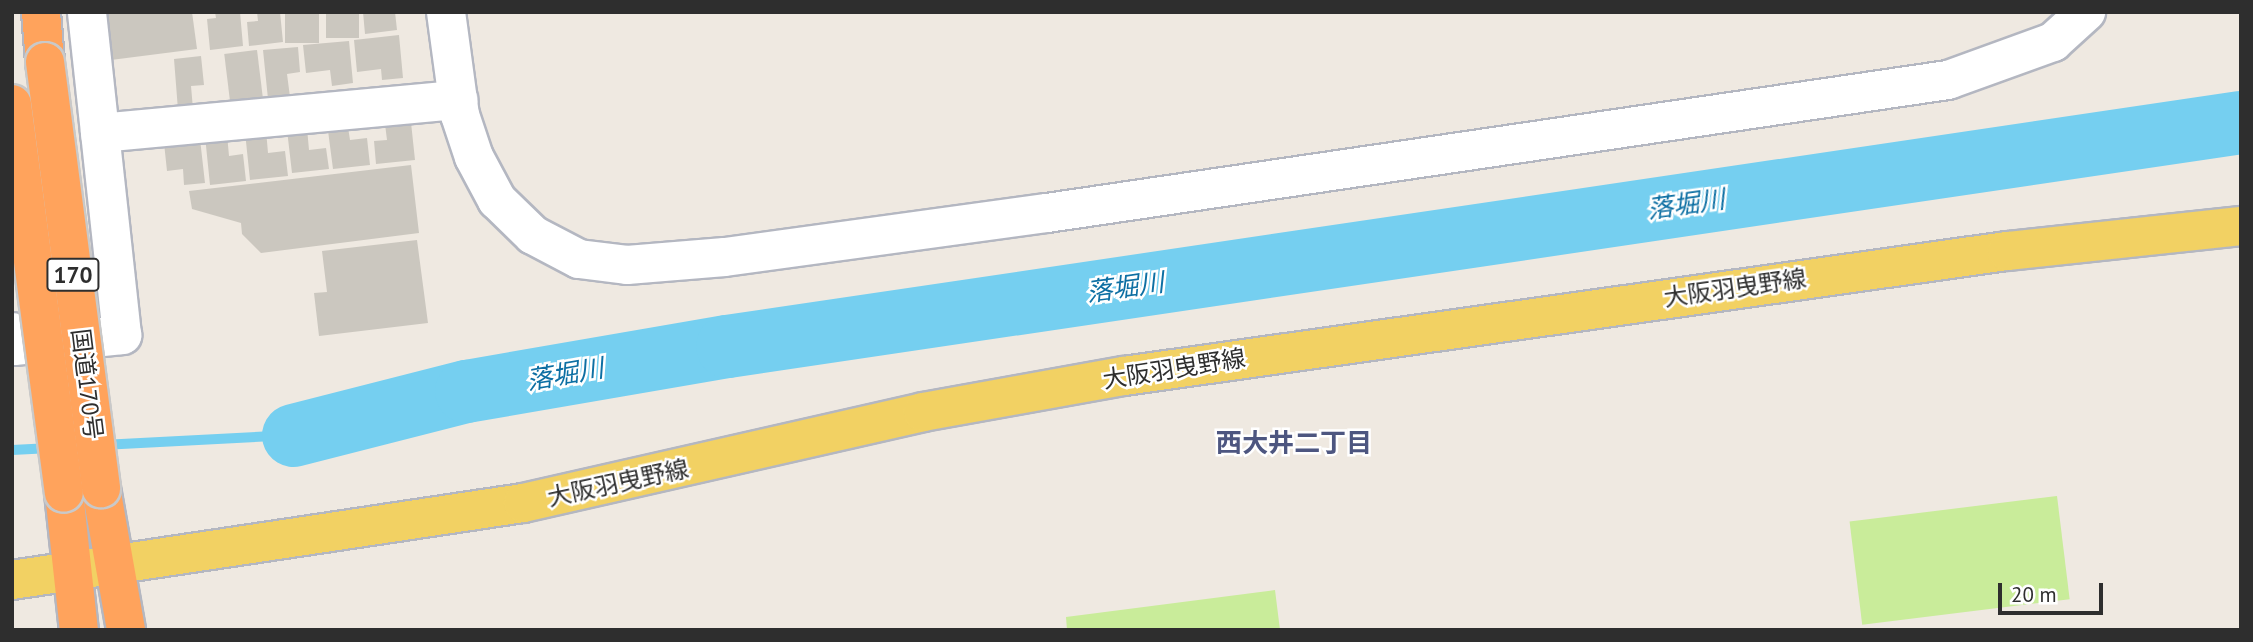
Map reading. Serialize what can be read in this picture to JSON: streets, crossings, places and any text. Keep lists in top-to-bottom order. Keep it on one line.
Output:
{"streets":{"highway":["170","国道170号"],"main road":["大阪羽曳野線"]},"crossings":[["大阪羽曳野線","国道170号"]],"districts":["西大井二丁目"],"water":["落堀川"],"scale_bar":"20 m"}
